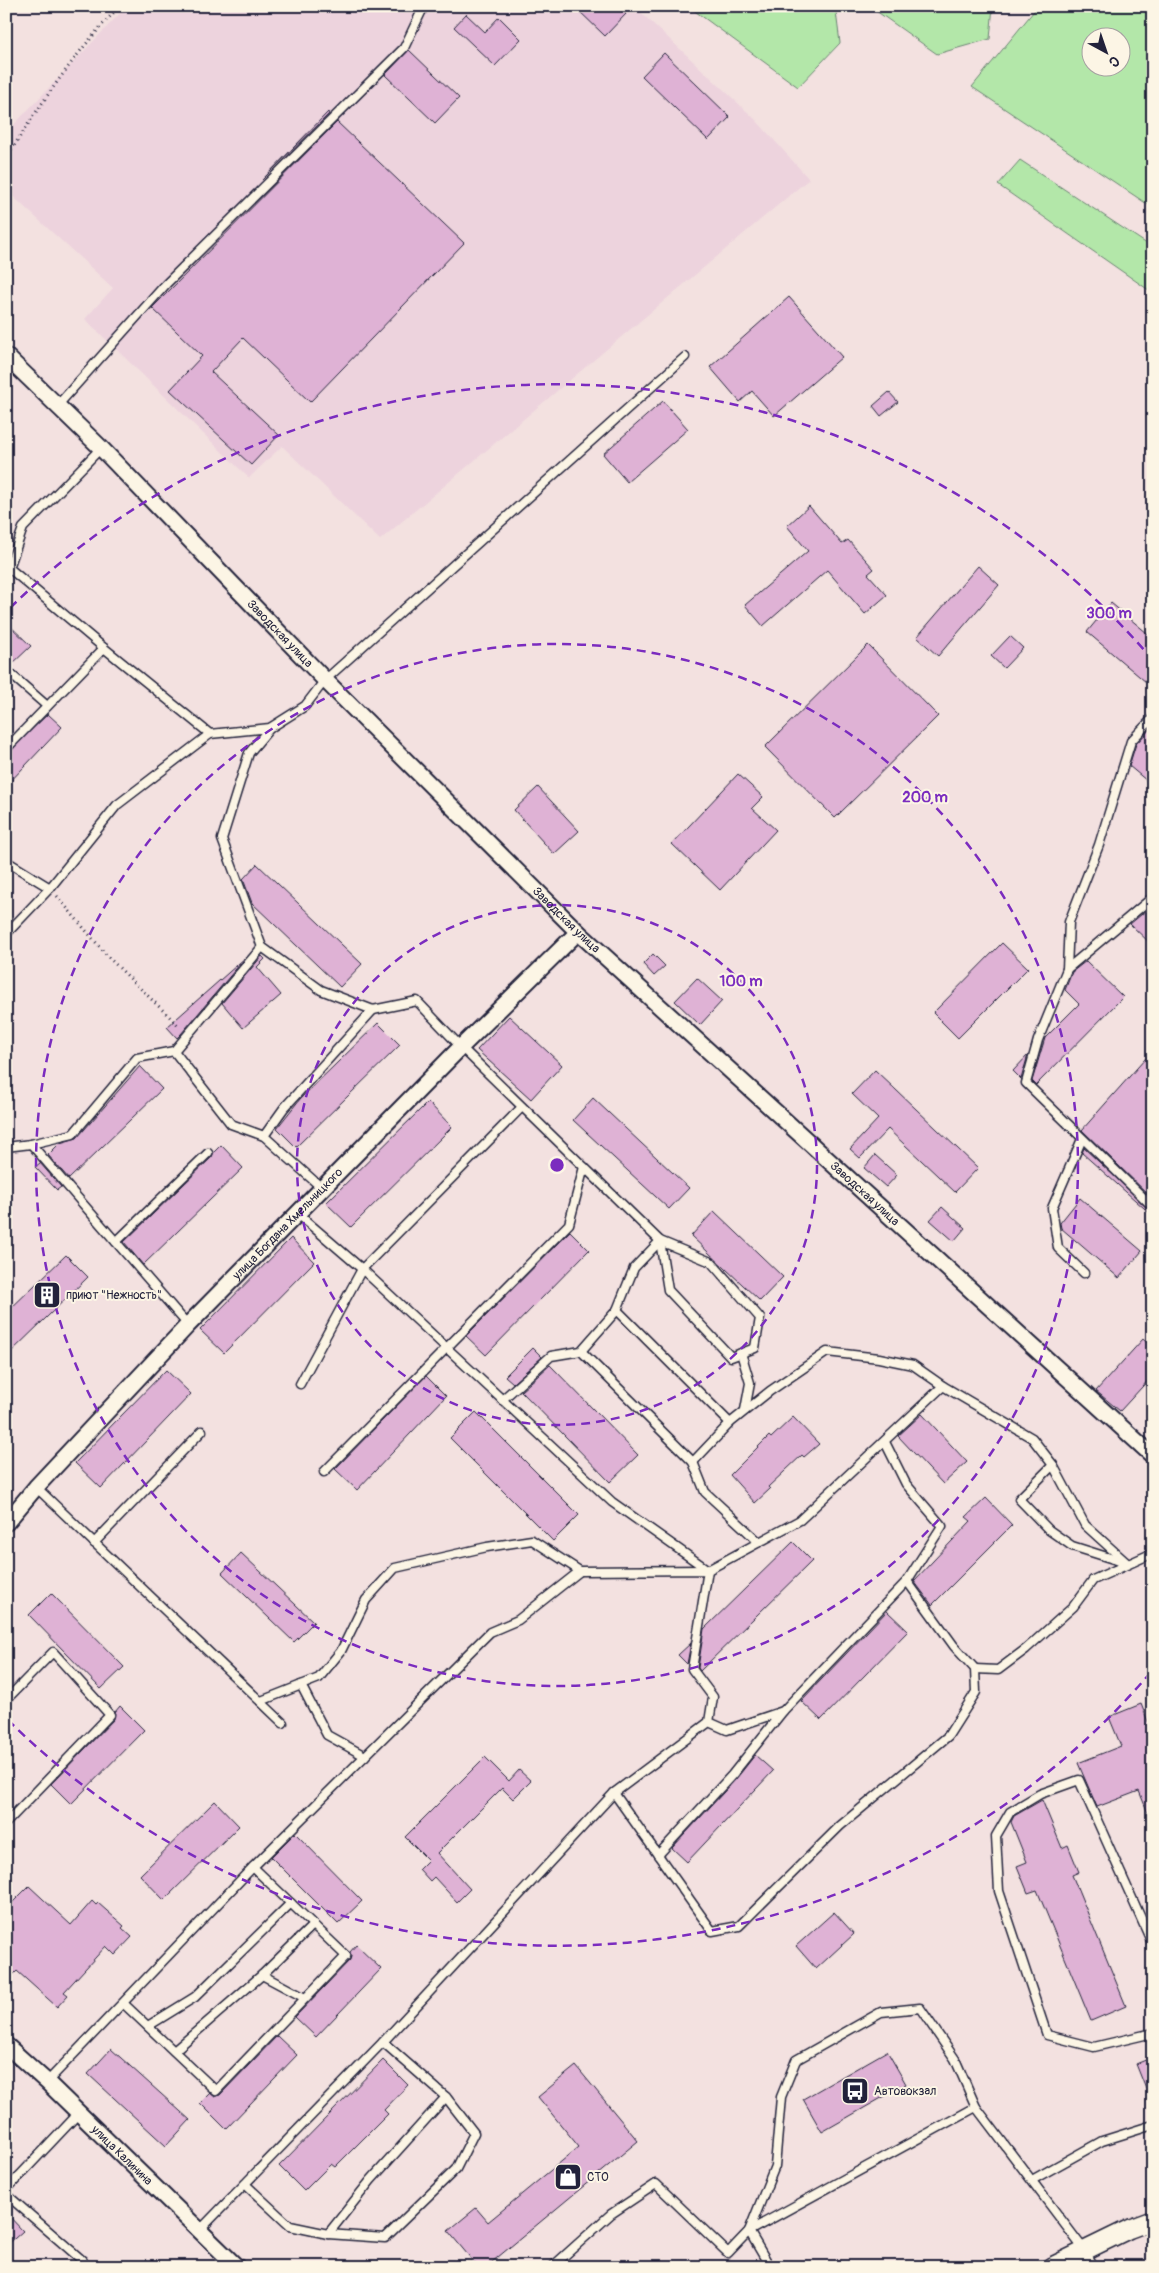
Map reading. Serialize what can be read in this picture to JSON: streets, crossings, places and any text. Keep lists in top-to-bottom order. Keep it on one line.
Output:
{"streets":{"street":["Заводская улица","улица Богдана Хмельницкого","улица Калинина"]},"crossings":[["Заводская улица","улица Богдана Хмельницкого"]],"places":{"building":["приют \"Нежность\""],"bus stop":["Автовокзал"],"shop":["СТО"]},"north":"bottom right","rings":["300 m","200 m","100 m"]}
